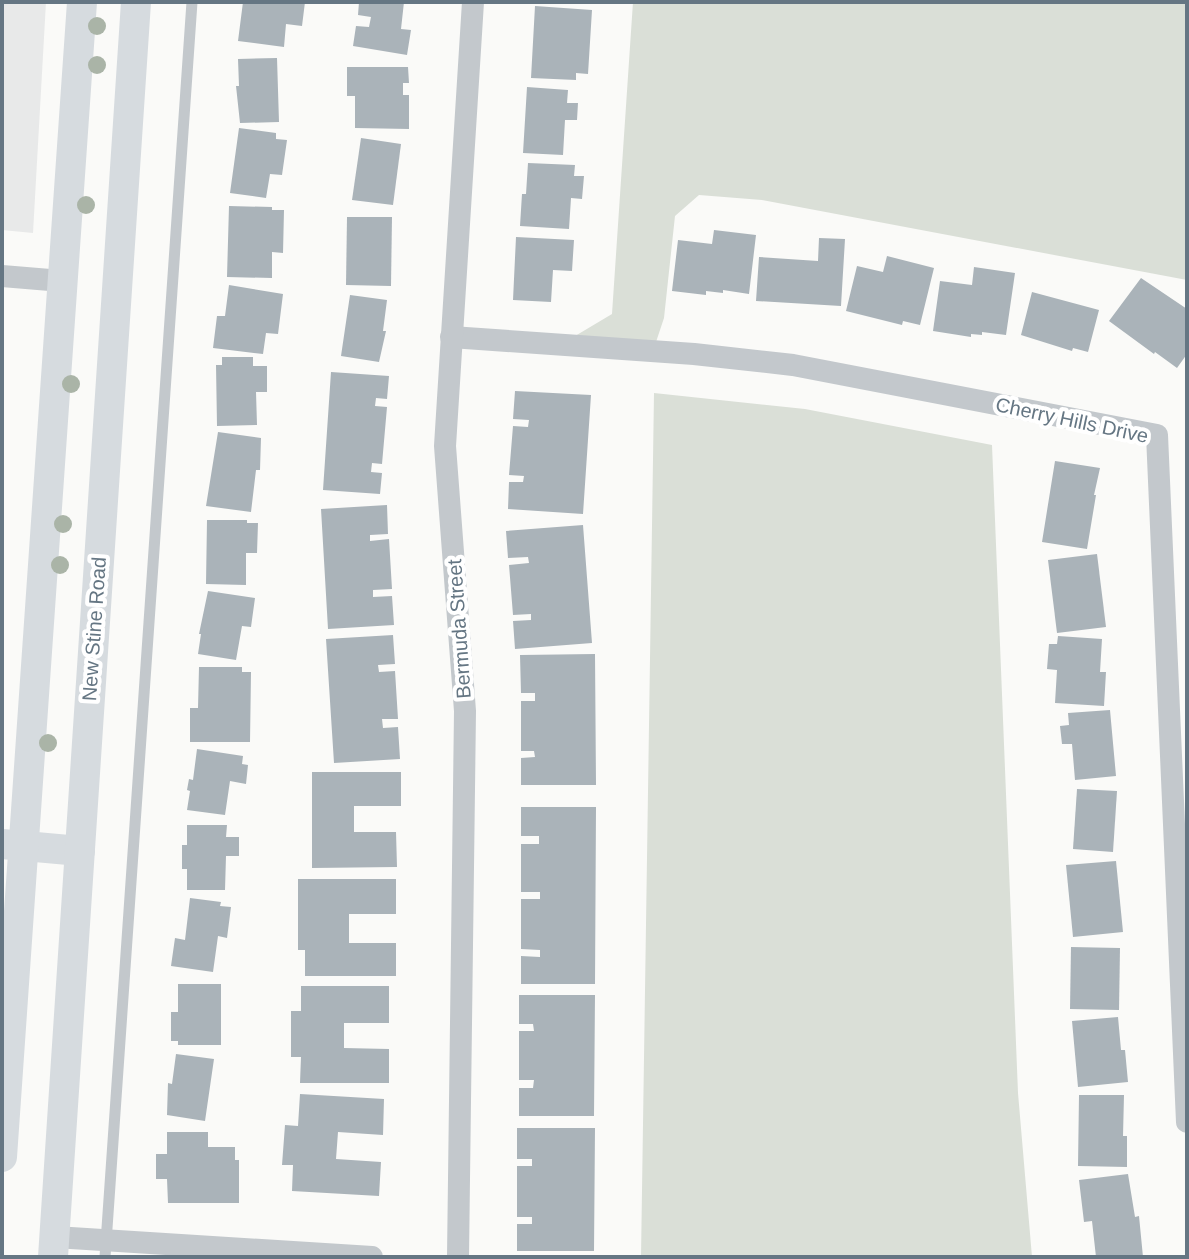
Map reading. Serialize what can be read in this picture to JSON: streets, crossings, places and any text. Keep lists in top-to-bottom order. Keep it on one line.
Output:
{"streets":{"main road":["New Stine Road"],"street":["Cherry Hills Drive","Bermuda Street"]},"crossings":[["Cherry Hills Drive","Bermuda Street"]]}
